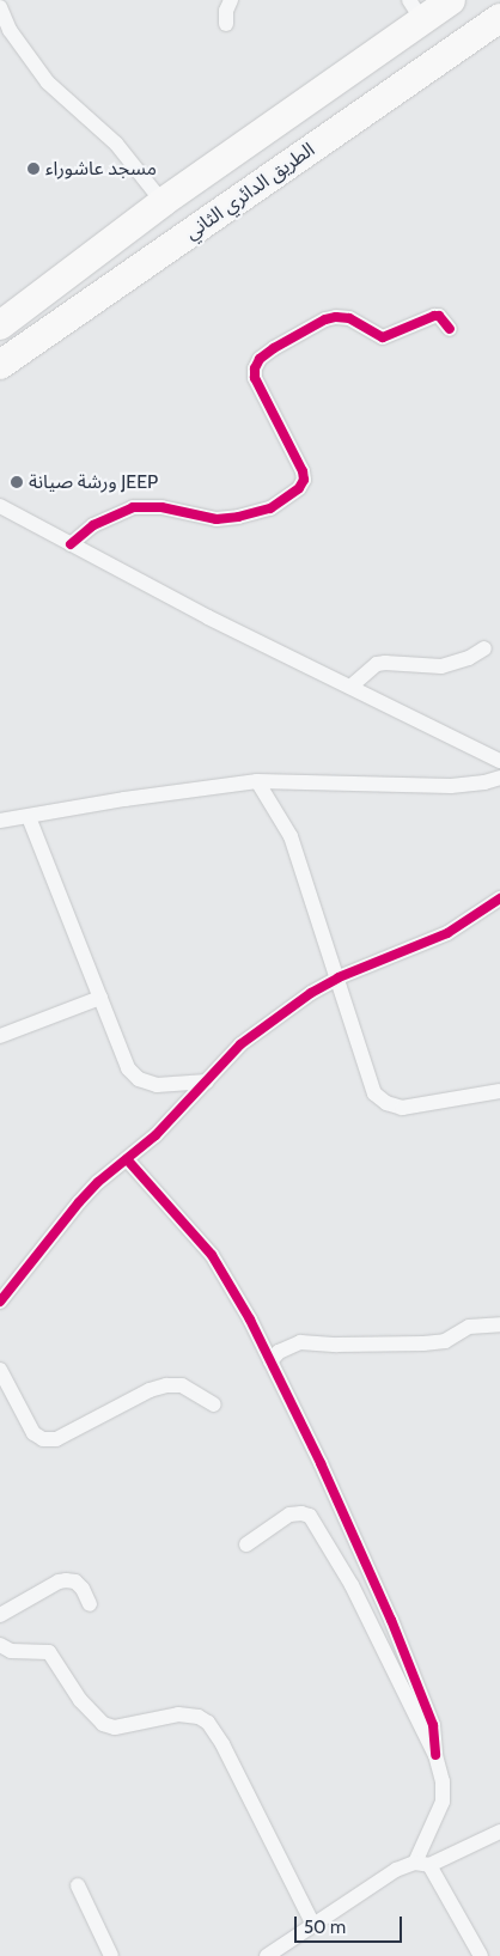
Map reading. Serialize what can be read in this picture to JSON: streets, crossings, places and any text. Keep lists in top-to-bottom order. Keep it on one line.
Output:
{"streets":{"highway":["الطريق الدائري الثاني"]},"places":["مسجد عاشوراء","ورشة صيانة JEEP"],"scale_bar":"50 m"}
